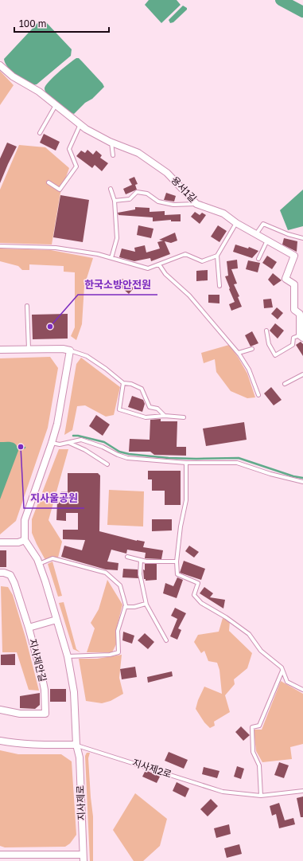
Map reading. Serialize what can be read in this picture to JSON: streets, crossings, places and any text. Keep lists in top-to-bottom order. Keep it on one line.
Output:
{"streets":{"street":["용서1길","지사제안길","지사제2로","지사제로"]},"crossings":[["지사제2로","지사제로"]],"places":["한국소방안전원","지사울공원"],"scale_bar":"100 m"}
